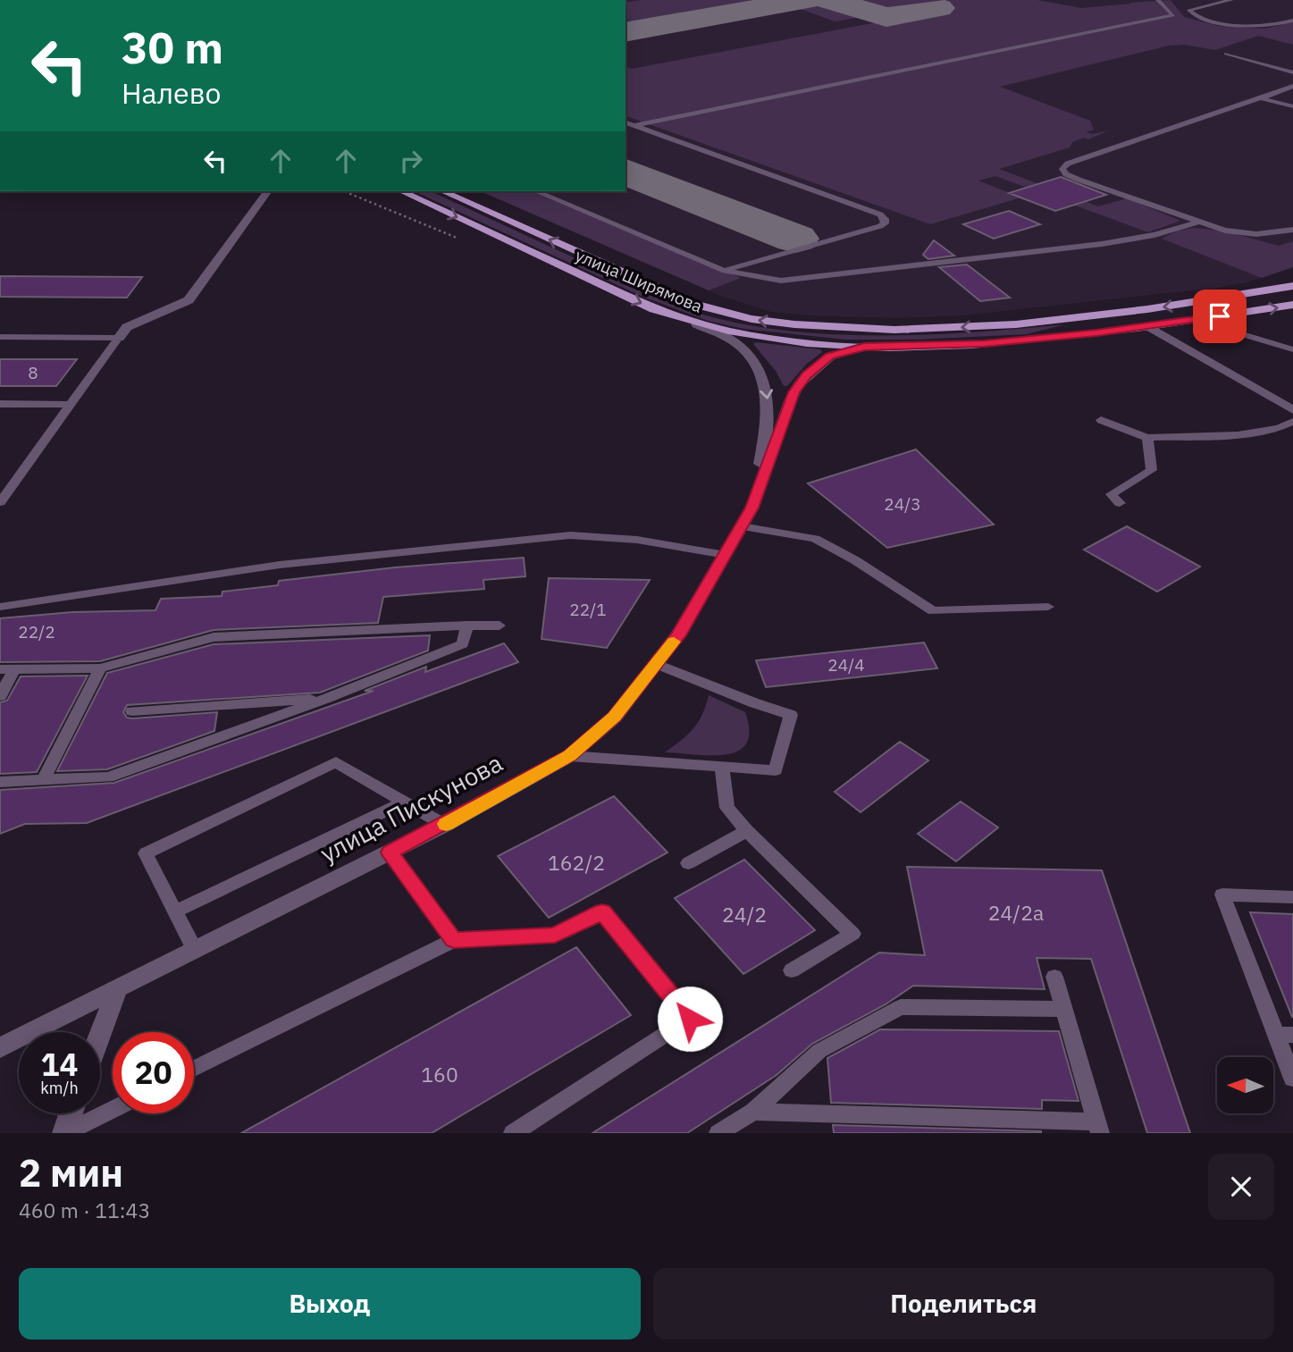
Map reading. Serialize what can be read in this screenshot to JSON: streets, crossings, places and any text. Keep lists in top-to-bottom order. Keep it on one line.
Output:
{"streets":{"main road":["улица Ширямова"],"street":["улица Пискунова"]},"crossings":[["улица Ширямова","улица Пискунова"]],"house_numbers":["8","24/3","22/1","22/2","24/4","162/2","24/2а","24/2","160"],"north":"left","page":{"turn":["30 m","Налево"],"speed":"14 km/h","limit":"20","heading":["2 мин","460 m · 11:43"],"buttons":["Выход","Поделиться"]}}
